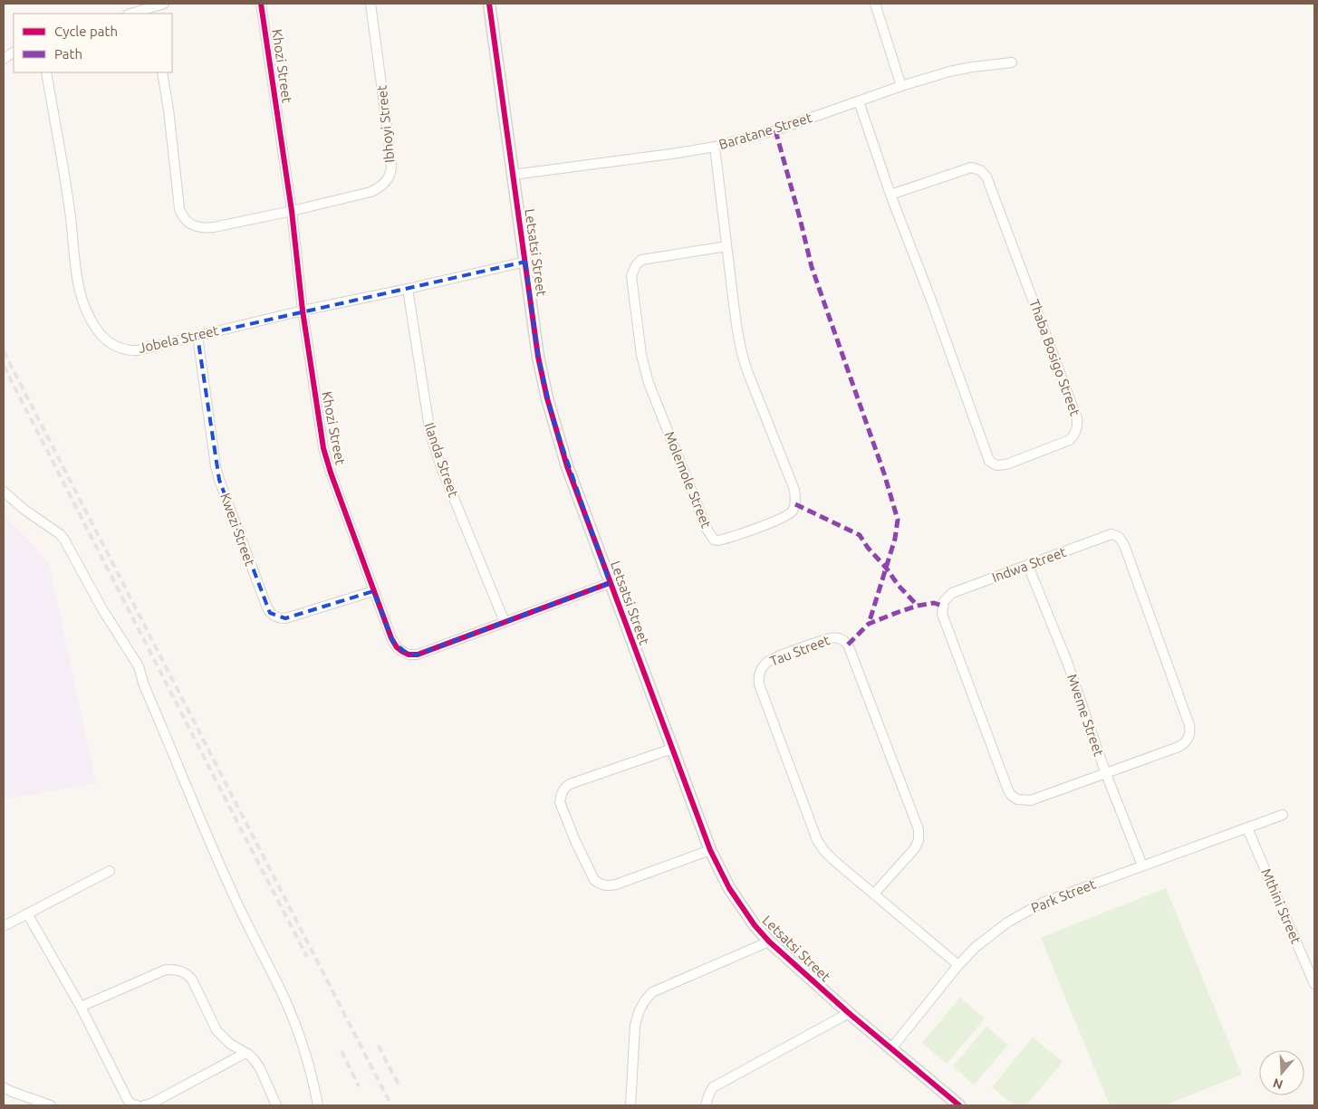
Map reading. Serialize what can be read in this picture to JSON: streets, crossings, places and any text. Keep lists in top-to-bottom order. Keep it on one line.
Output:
{"streets":{"street":["Khozi Street","Ibhoyi Street","Baratane Street","Letsatsi Street","Jobela Street","Thaba Bosigo Street","Ilanda Street","Molemole Street","Kwezi Street","Indwa Street","Tau Street","Mveme Street","Park Street","Mthini Street"]},"crossings":[["Khozi Street","Ibhoyi Street"],["Khozi Street","Letsatsi Street"],["Khozi Street","Jobela Street"],["Khozi Street","Ilanda Street"],["Khozi Street","Kwezi Street"],["Baratane Street","Letsatsi Street"],["Baratane Street","Thaba Bosigo Street"],["Baratane Street","Molemole Street"],["Letsatsi Street","Jobela Street"],["Letsatsi Street","Park Street"],["Jobela Street","Ilanda Street"],["Jobela Street","Kwezi Street"],["Indwa Street","Mveme Street"],["Tau Street","Park Street"],["Mveme Street","Park Street"],["Park Street","Mthini Street"]],"legend":["Cycle path","Path"],"north":"bottom"}
